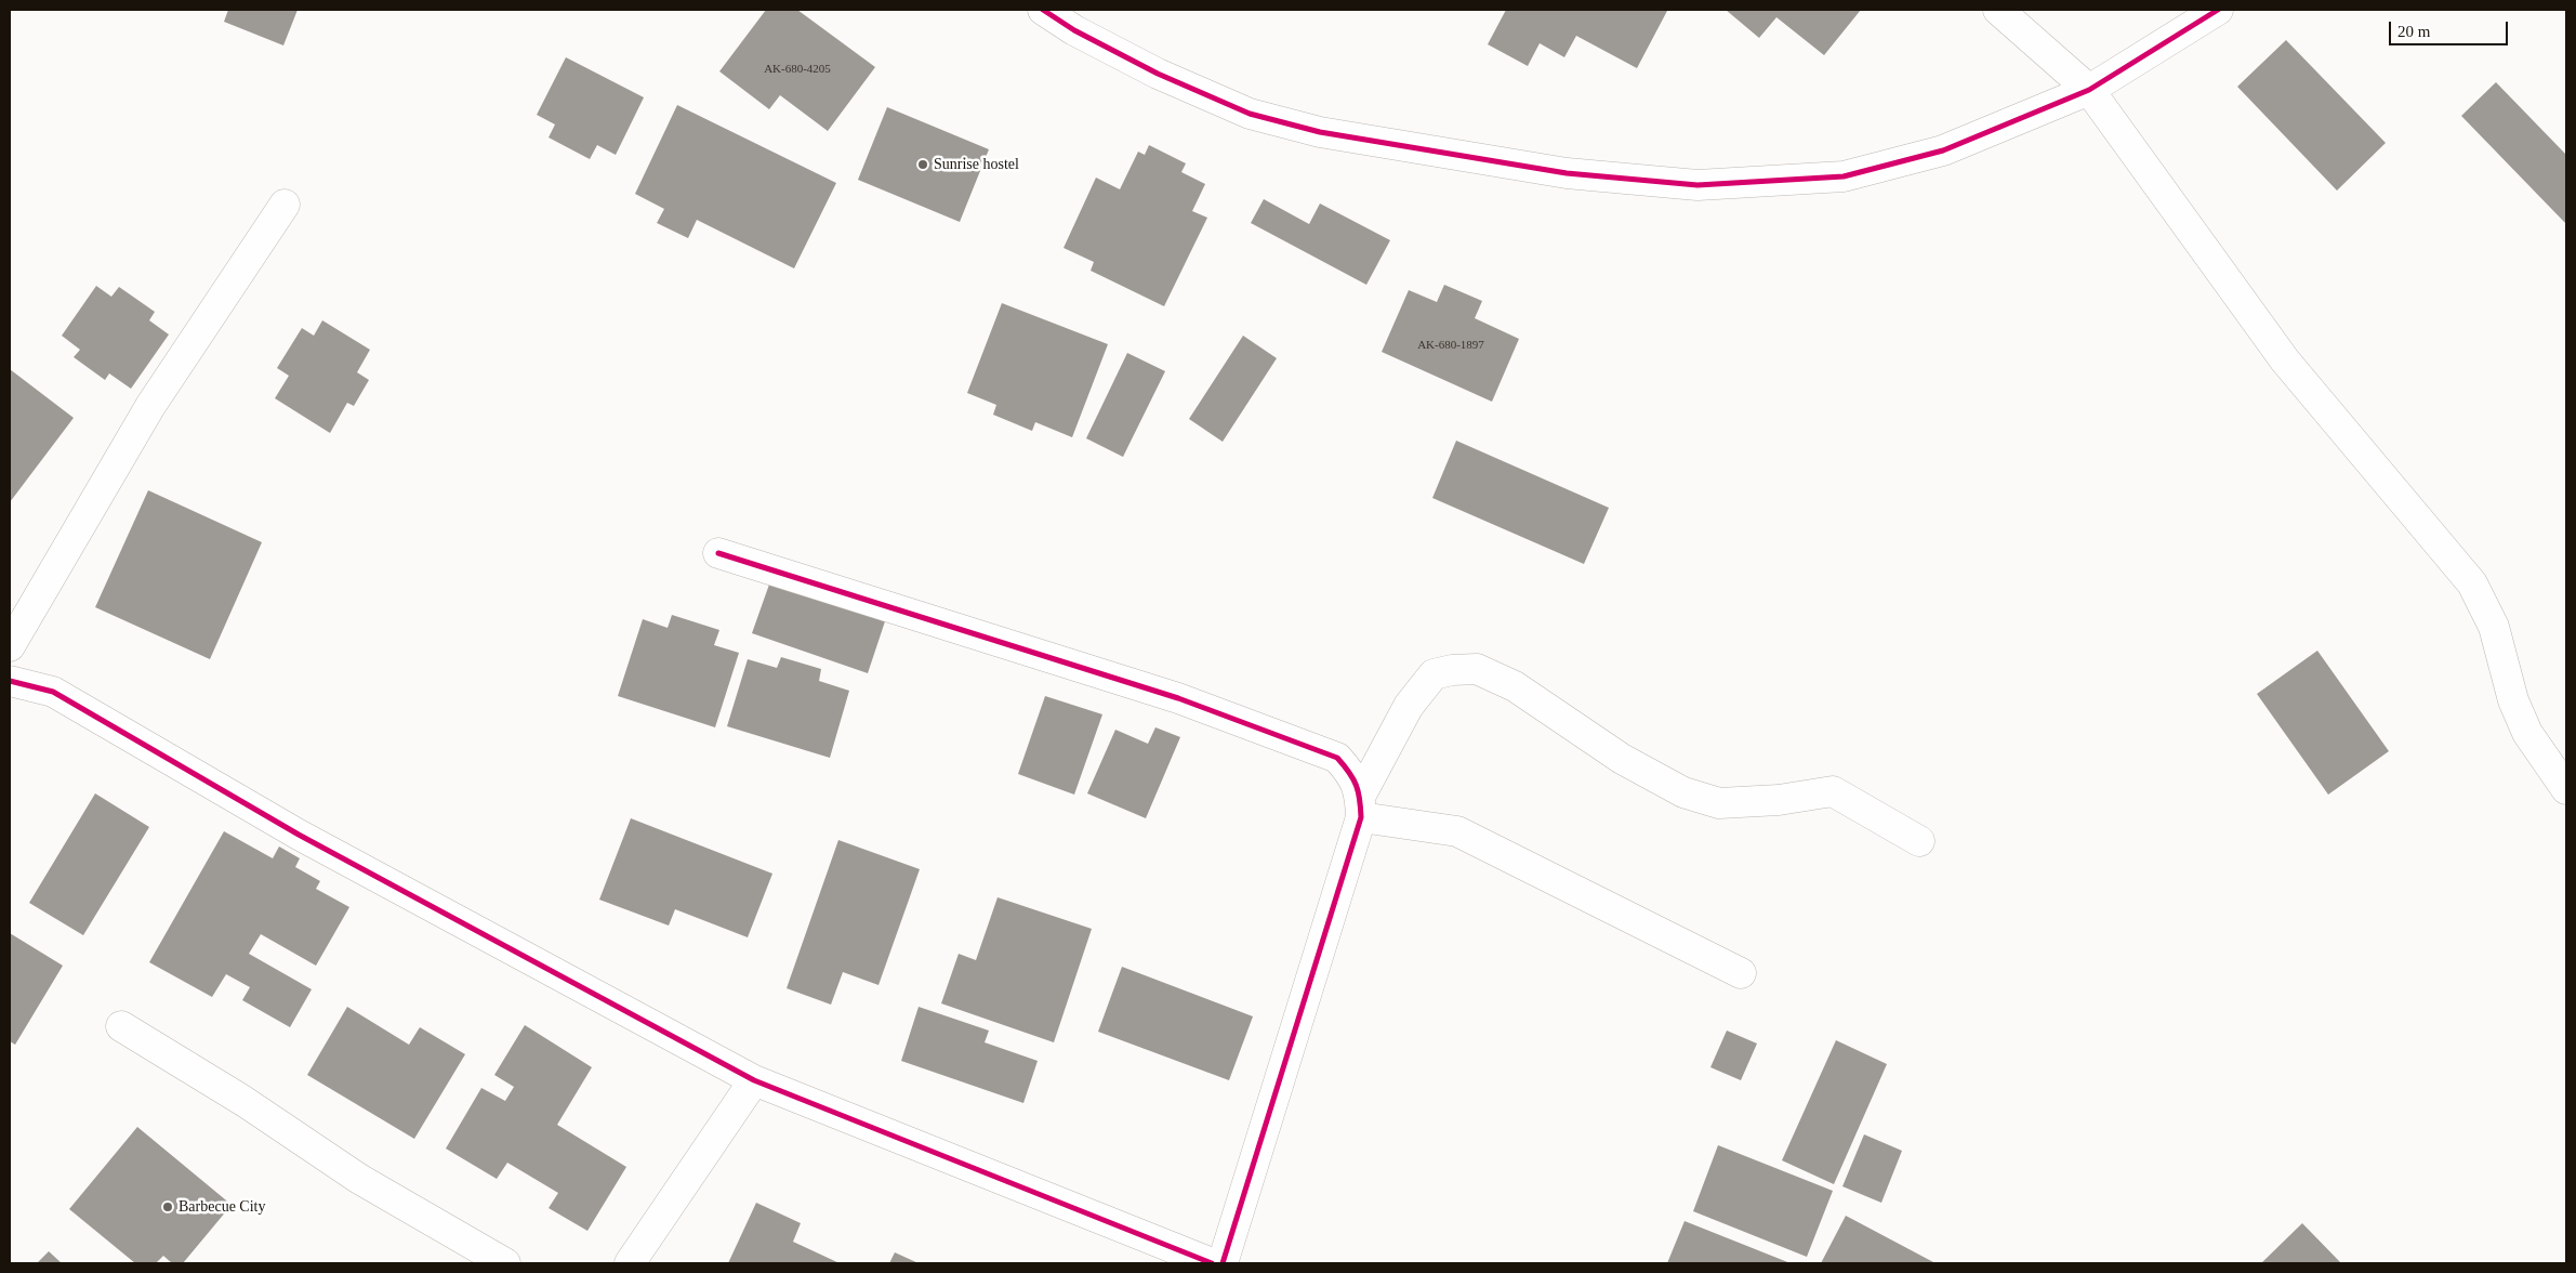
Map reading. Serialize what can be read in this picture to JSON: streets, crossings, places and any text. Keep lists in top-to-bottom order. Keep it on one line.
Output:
{"places":["Sunrise hostel","Barbecue City"],"house_numbers":["AK-680-4205","AK-680-1897"],"scale_bar":"20 m"}
